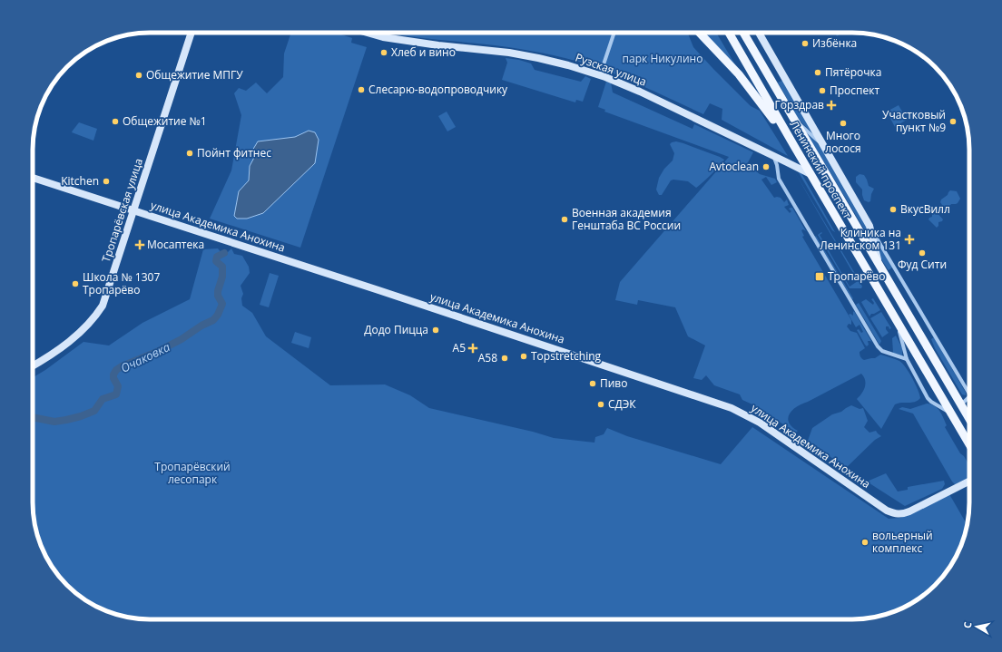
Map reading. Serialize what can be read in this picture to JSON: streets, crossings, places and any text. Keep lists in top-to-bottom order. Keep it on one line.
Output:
{"streets":{"main road":["Ленинский проспект"],"street":["Рузская улица","Тропарёвская улица","улица Академика Анохина"]},"crossings":[["Рузская улица","Ленинский проспект"],["Тропарёвская улица","улица Академика Анохина"]],"water":["Очаковка"],"parks":["парк Никулино","Тропарёвский лесопарк"],"places":{"other":["Избёнка","Хлеб и вино","Пятёрочка","Общежитие МПГУ","Слесарю-водопроводчику","Проспект","Общежитие №1","Участковый пункт №9","Много лосося","Пойнт фитнес","Avtoclean","Kitchen","ВкусВилл","Военная академия Генштаба ВС России","Фуд Сити","Школа № 1307 Тропарёво","Додо Пицца","Topstretching","А58","Пиво","СДЭК","вольерный комплекс"],"health":["Горздрав","Клиника на Ленинском 131","Мосаптека","А5"],"transit":["Тропарёво"]},"north":"left"}
